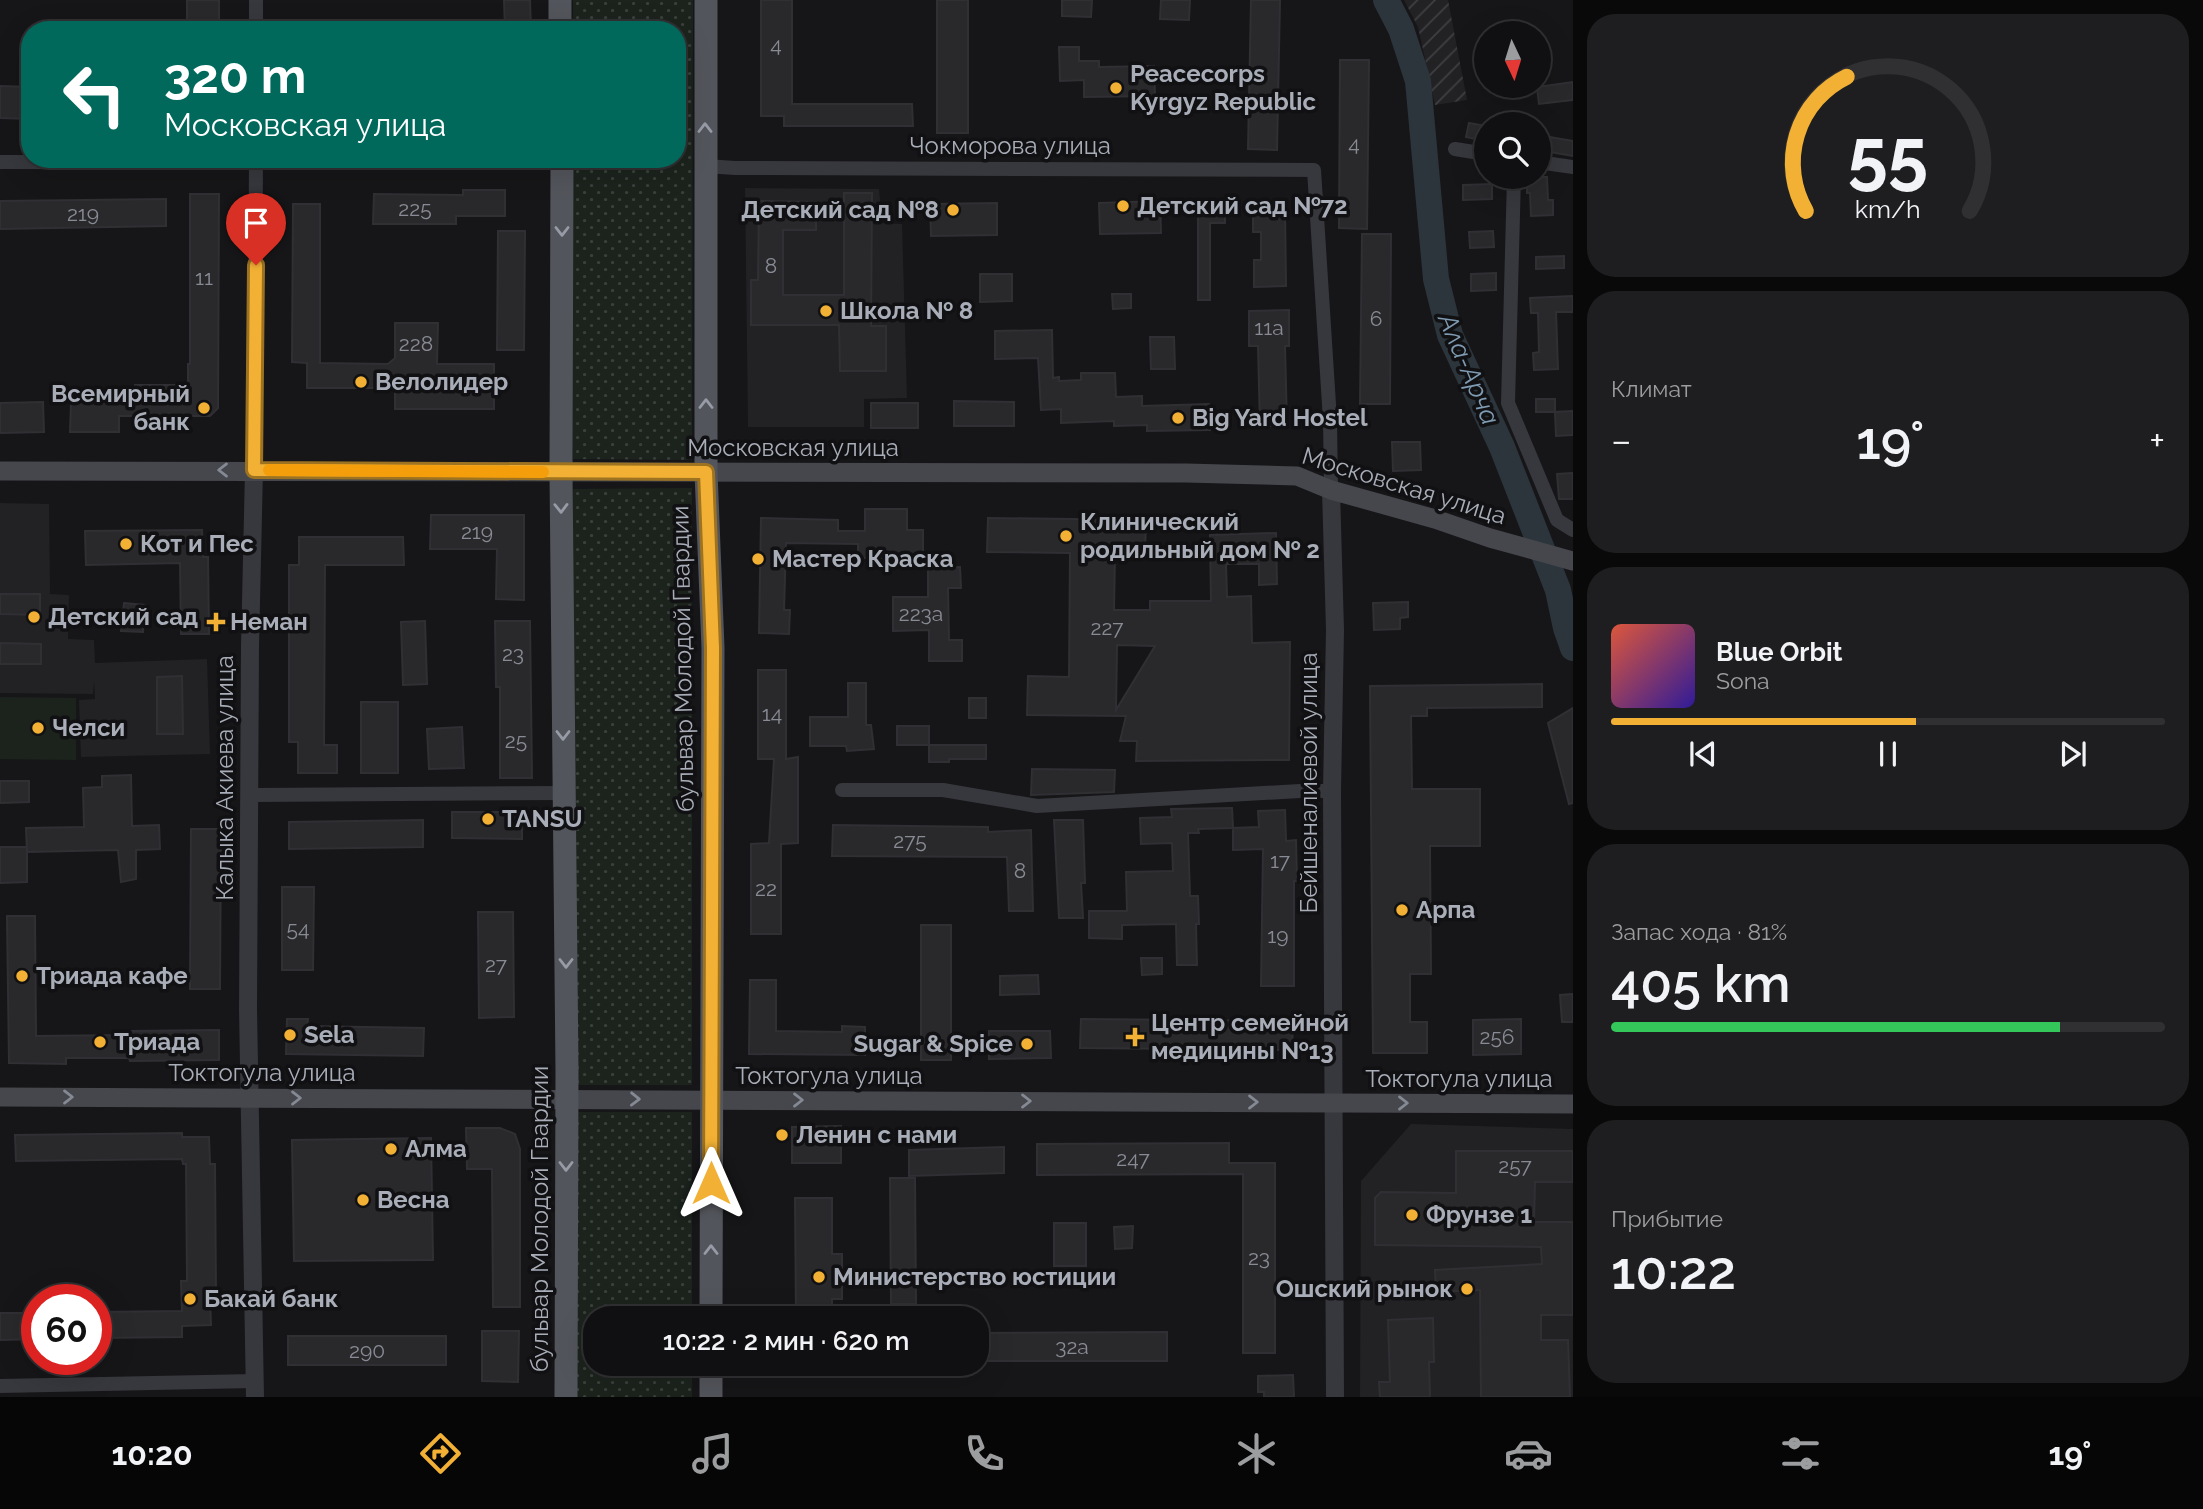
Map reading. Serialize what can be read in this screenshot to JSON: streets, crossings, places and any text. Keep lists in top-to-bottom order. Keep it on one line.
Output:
{"streets":{"main road":["Московская улица","бульвар Молодой Гвардии","Токтогула улица"],"street":["Чокморова улица","Калыка Акиева улица","Бейшеналиевой улица"]},"crossings":[["Чокморова улица","бульвар Молодой Гвардии"],["Чокморова улица","Бейшеналиевой улица"],["Московская улица","бульвар Молодой Гвардии"],["Московская улица","Калыка Акиева улица"],["Московская улица","Бейшеналиевой улица"],["бульвар Молодой Гвардии","Токтогула улица"],["Калыка Акиева улица","Токтогула улица"],["Бейшеналиевой улица","Токтогула улица"]],"one_way":["Токтогула улица"],"water":["Ала-Арча"],"places":{"other":["Peacecorps Kyrgyz Republic","Детский сад №72","Детский сад №8","Школа № 8","Велолидер","Всемирный банк","Big Yard Hostel","Клинический родильный дом № 2","Кот и Пес","Мастер Краска","Детский сад","Челси","TANSU","Арпа","Триада кафе","Sela","Триада","Sugar & Spice","Ленин с нами","Алма","Весна","Фрунзе 1","Министерство юстиции","Ошский рынок","Бакай банк"],"health":["Неман","Центр семейной медицины №13"]},"house_numbers":["4","4","225","219","8","11","6","11a","228","219","223a","227","23","14","25","275","17","8","22","54","19","27","256","247","257","23","32a","290"],"north":"bottom","page":{"turn":["320 m","Московская улица"],"tile":["Климат",["Запас хода · 81%","405 km"],["Прибытие","10:22"]],"heat":["−","19°","+"],"song":["Blue Orbit","Sona"],"limit":"60","trip":"10:22 · 2 мин · 620 m","tabs":["10:20","19°"],"gauge":["55","km/h"]}}
